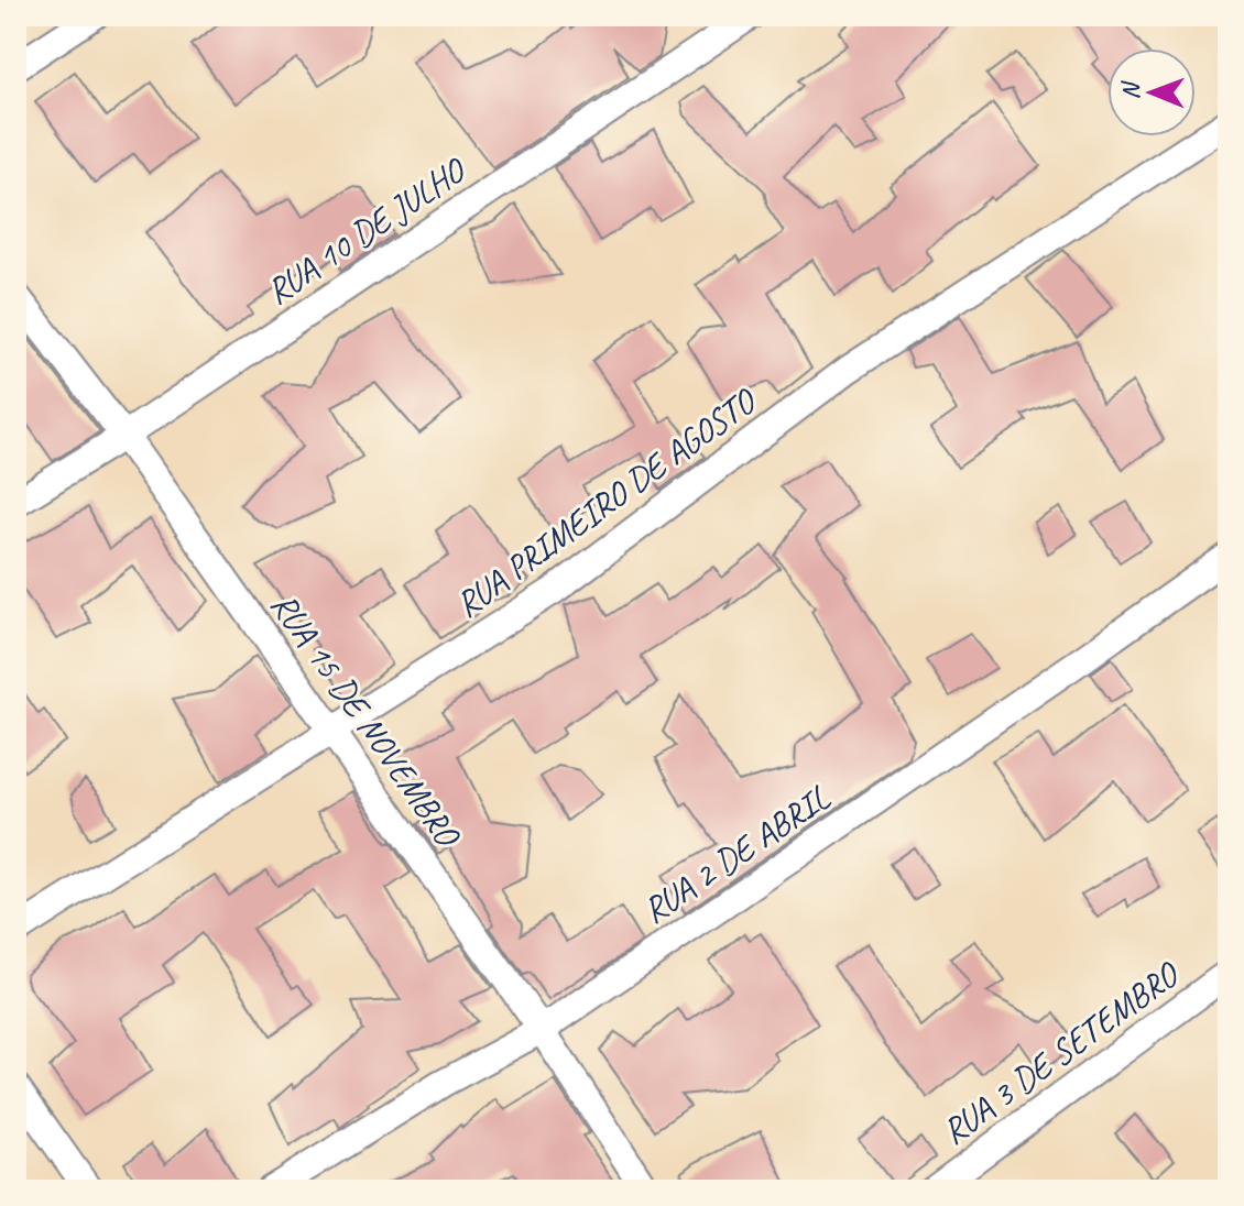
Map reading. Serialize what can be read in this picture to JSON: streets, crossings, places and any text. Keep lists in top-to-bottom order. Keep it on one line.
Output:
{"streets":{"street":["RUA 10 DE JULHO","RUA PRIMEIRO DE AGOSTO","RUA 15 DE NOVEMBRO","RUA 2 DE ABRIL","RUA 3 DE SETEMBRO"]},"crossings":[["RUA 10 DE JULHO","RUA 15 DE NOVEMBRO"],["RUA PRIMEIRO DE AGOSTO","RUA 15 DE NOVEMBRO"],["RUA 15 DE NOVEMBRO","RUA 2 DE ABRIL"]],"north":"left"}
